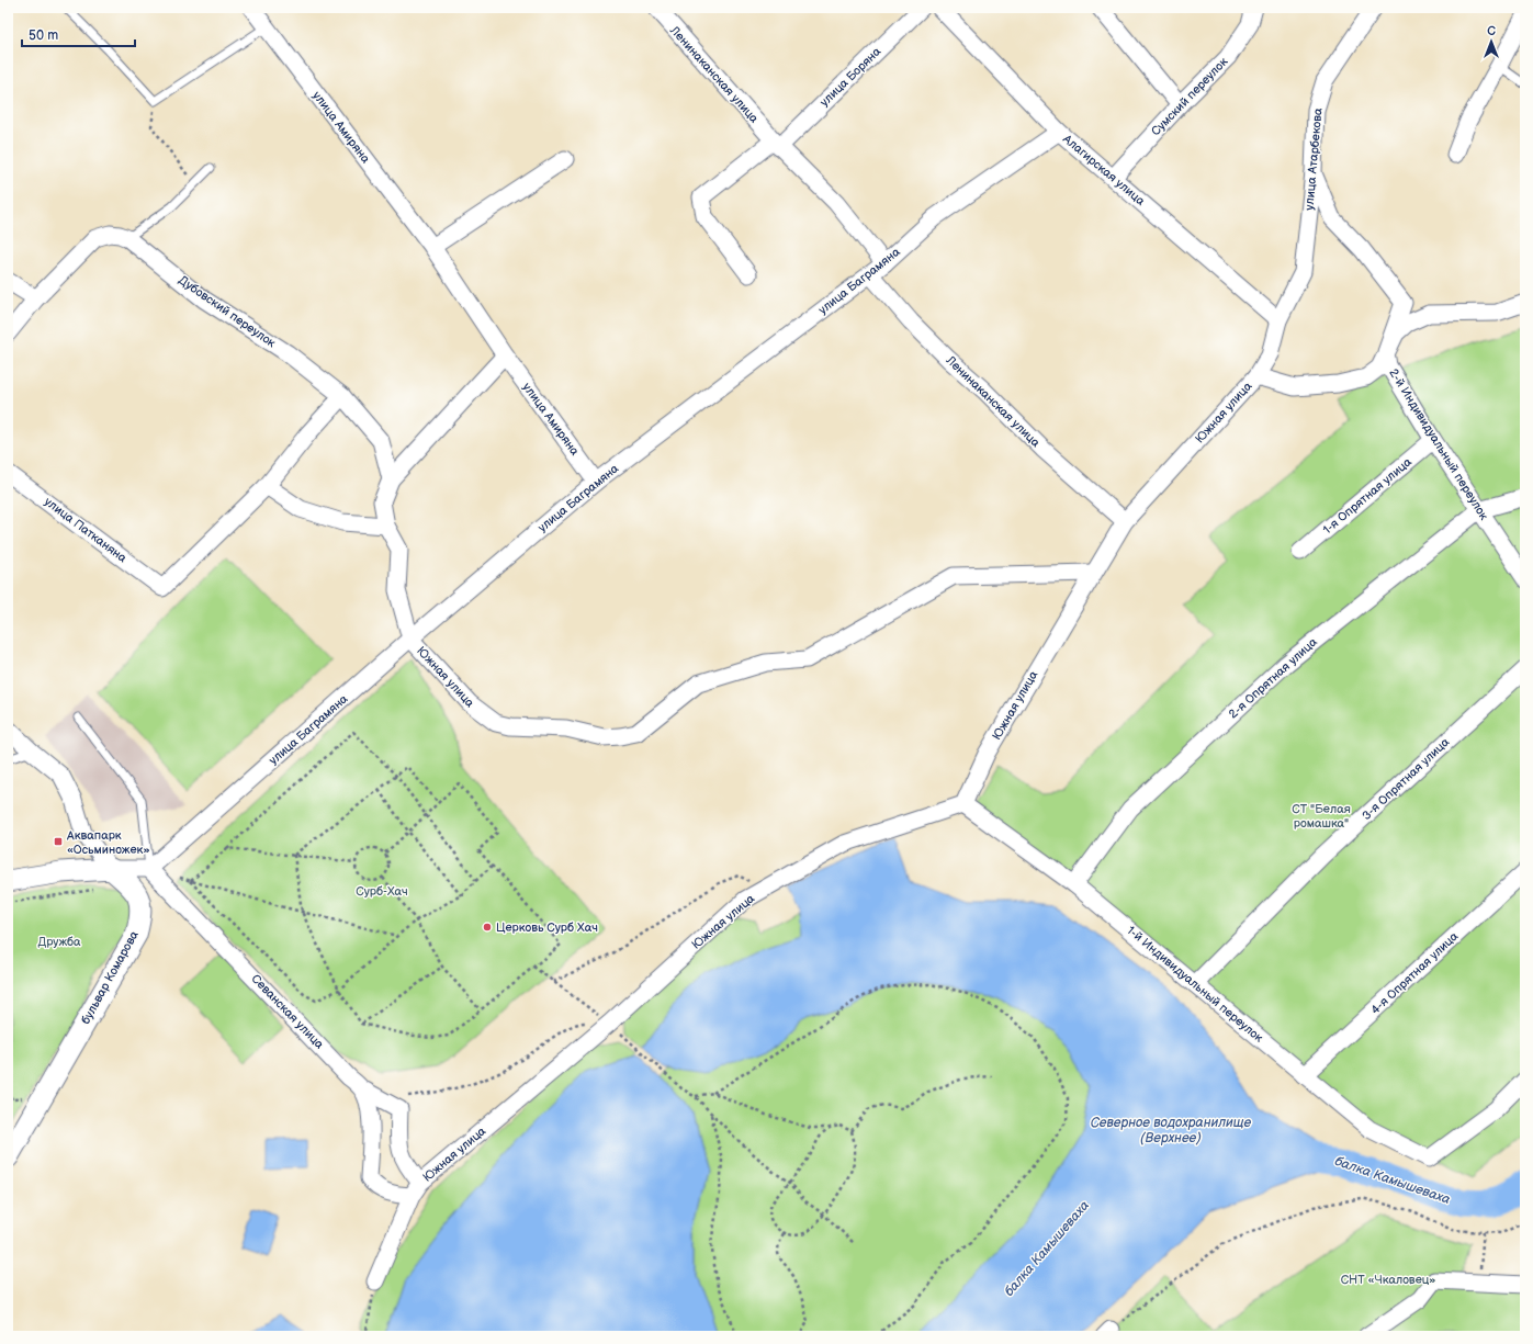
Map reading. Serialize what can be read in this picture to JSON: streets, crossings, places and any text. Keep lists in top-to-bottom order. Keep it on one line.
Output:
{"streets":{"street":["Ленинаканская улица","улица Боряна","Сумский переулок","улица Амиряна","улица Атарбекова","Алагирская улица","улица Баграмяна","Дубовский переулок","Южная улица","2-й Индивидуальный переулок","1-я Опрятная улица","улица Патканяна","2-я Опрятная улица","3-я Опрятная улица","4-я Опрятная улица","бульвар Комарова","1-й Индивидуальный переулок","Севанская улица"]},"crossings":[["Ленинаканская улица","улица Боряна"],["Ленинаканская улица","улица Баграмяна"],["Ленинаканская улица","Южная улица"],["Сумский переулок","Алагирская улица"],["улица Амиряна","улица Баграмяна"],["улица Атарбекова","Алагирская улица"],["улица Атарбекова","Южная улица"],["улица Атарбекова","2-й Индивидуальный переулок"],["Алагирская улица","улица Баграмяна"],["Алагирская улица","Южная улица"],["улица Баграмяна","Южная улица"],["улица Баграмяна","Севанская улица"],["Южная улица","2-й Индивидуальный переулок"],["Южная улица","1-й Индивидуальный переулок"],["Южная улица","Севанская улица"],["2-й Индивидуальный переулок","1-я Опрятная улица"],["2-й Индивидуальный переулок","2-я Опрятная улица"],["2-я Опрятная улица","1-й Индивидуальный переулок"],["3-я Опрятная улица","1-й Индивидуальный переулок"],["4-я Опрятная улица","1-й Индивидуальный переулок"]],"water":["Северное водохранилище (Верхнее)","балка Камышеваха"],"parks":["СТ \"Белая ромашка\"","Сурб-Хач","Дружба","СНТ «Чкаловец»"],"places":{"transit":["Аквапарк «Осьминожек»"],"other":["Церковь Сурб Хач"]},"scale_bar":"50 m","north":"top"}
